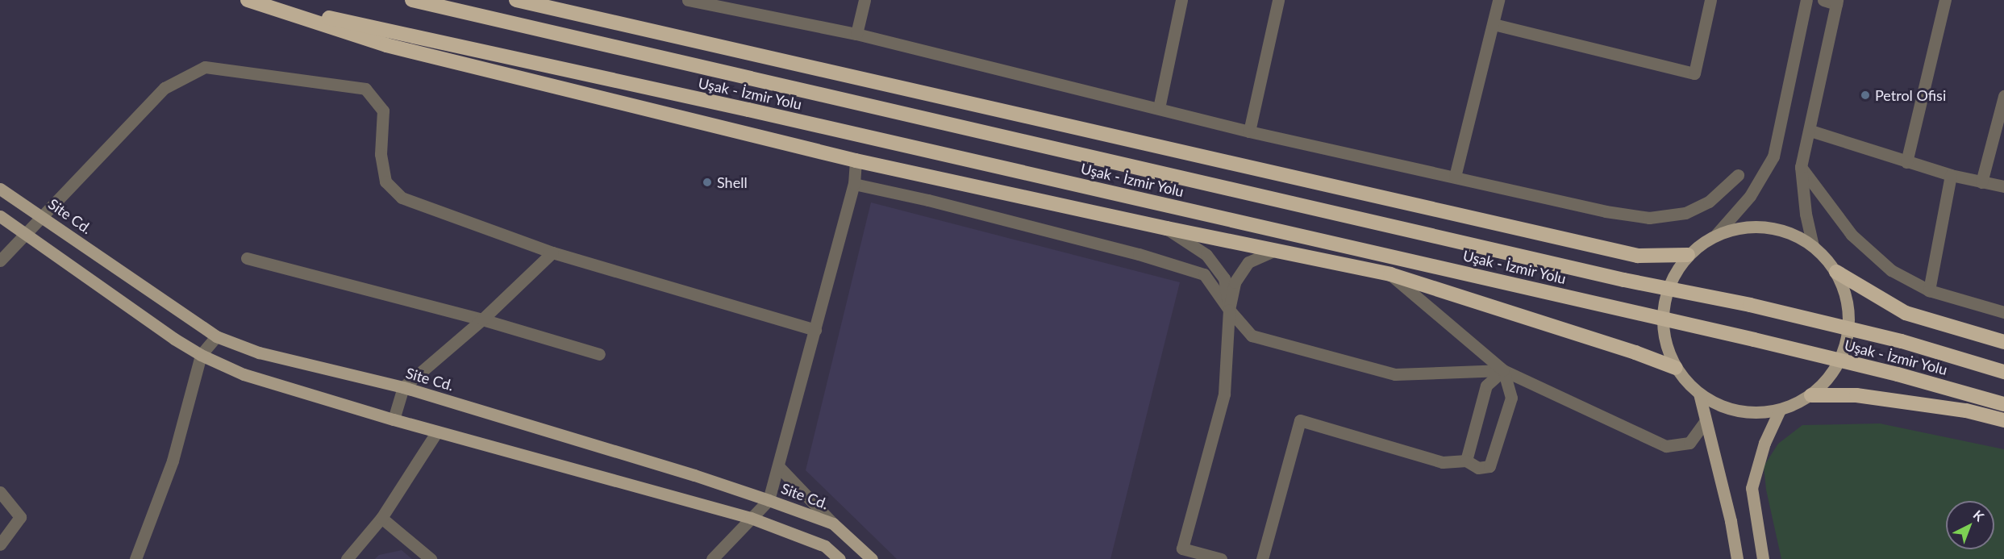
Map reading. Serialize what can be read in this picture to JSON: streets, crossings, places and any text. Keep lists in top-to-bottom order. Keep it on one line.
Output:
{"streets":{"highway":["Uşak - İzmir Yolu"],"main road":["Site Cd."]},"places":["Petrol Ofisi","Shell"],"north":"top right"}
